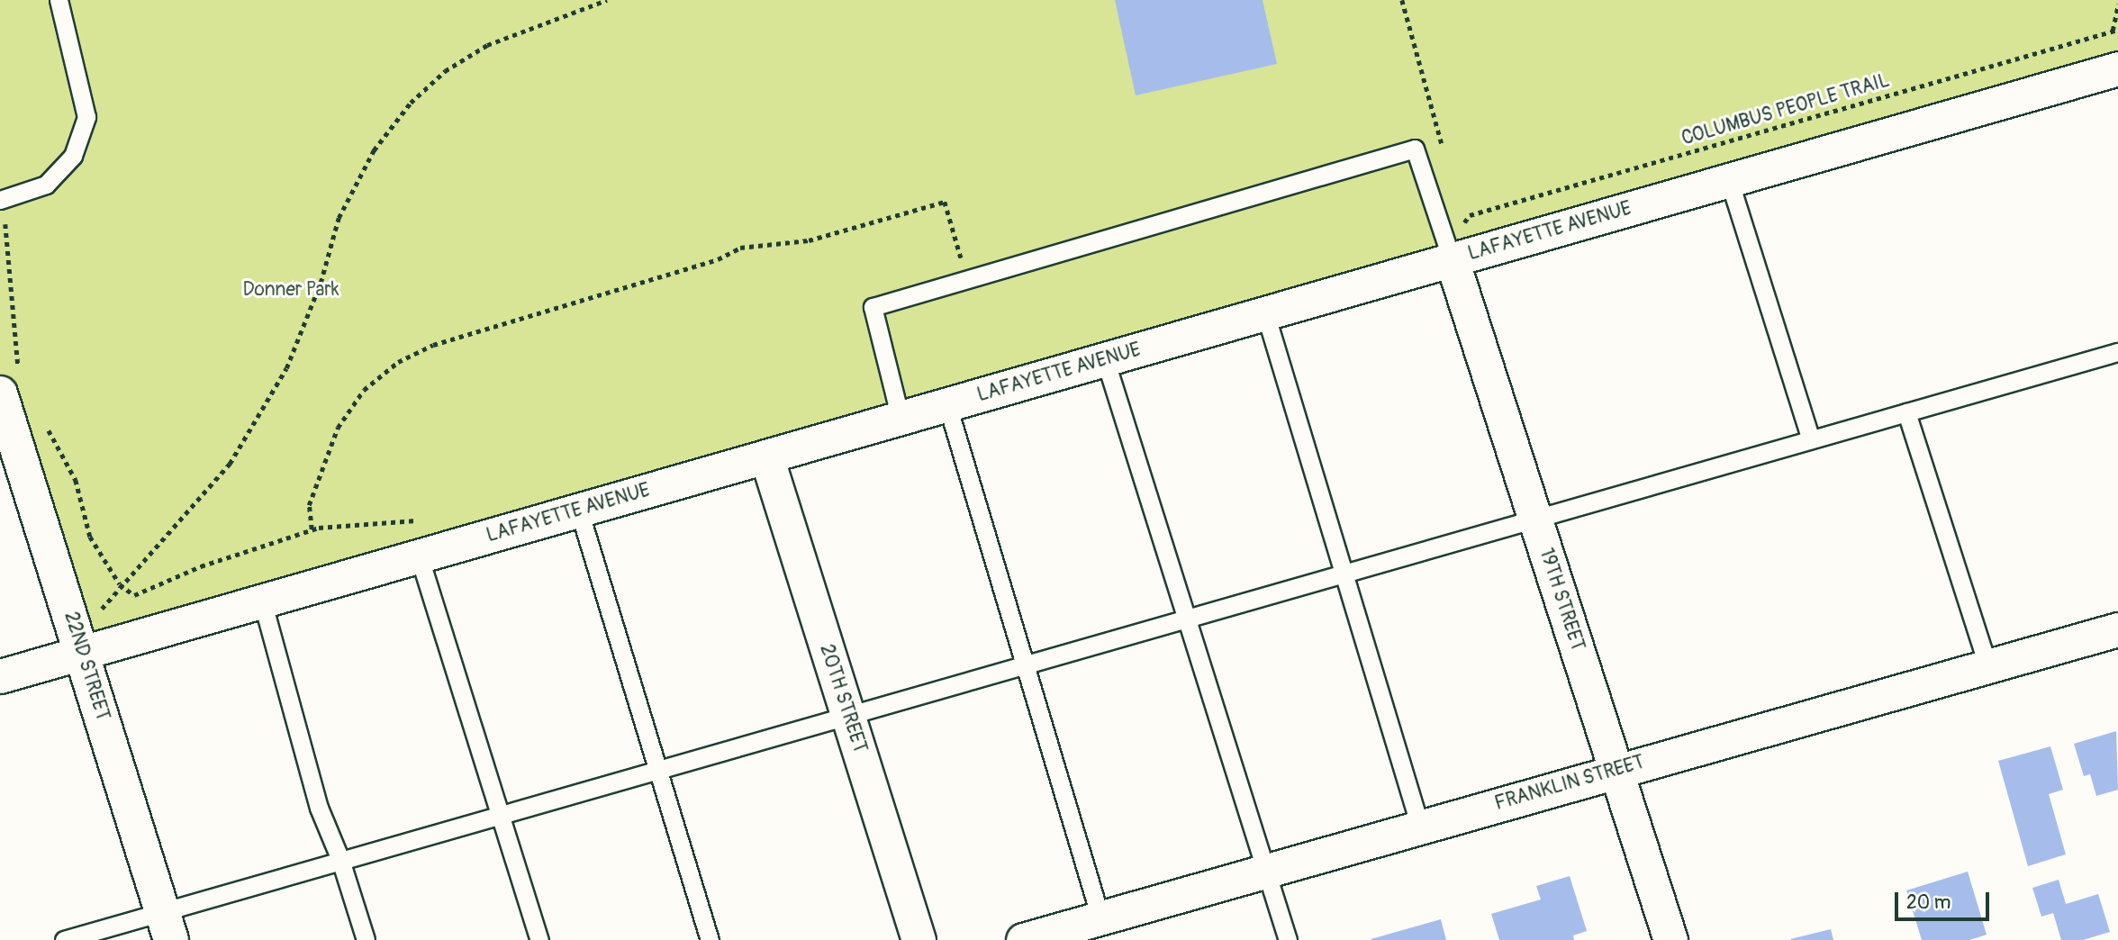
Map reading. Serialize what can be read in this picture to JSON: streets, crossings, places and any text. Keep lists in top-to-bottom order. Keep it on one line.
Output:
{"streets":{"street":["LAFAYETTE AVENUE","19TH STREET","22ND STREET","20TH STREET","FRANKLIN STREET"],"path":["COLUMBUS PEOPLE TRAIL"]},"crossings":[["LAFAYETTE AVENUE","19TH STREET"],["LAFAYETTE AVENUE","22ND STREET"],["LAFAYETTE AVENUE","20TH STREET"],["19TH STREET","FRANKLIN STREET"]],"parks":["Donner Park"],"scale_bar":"20 m"}
